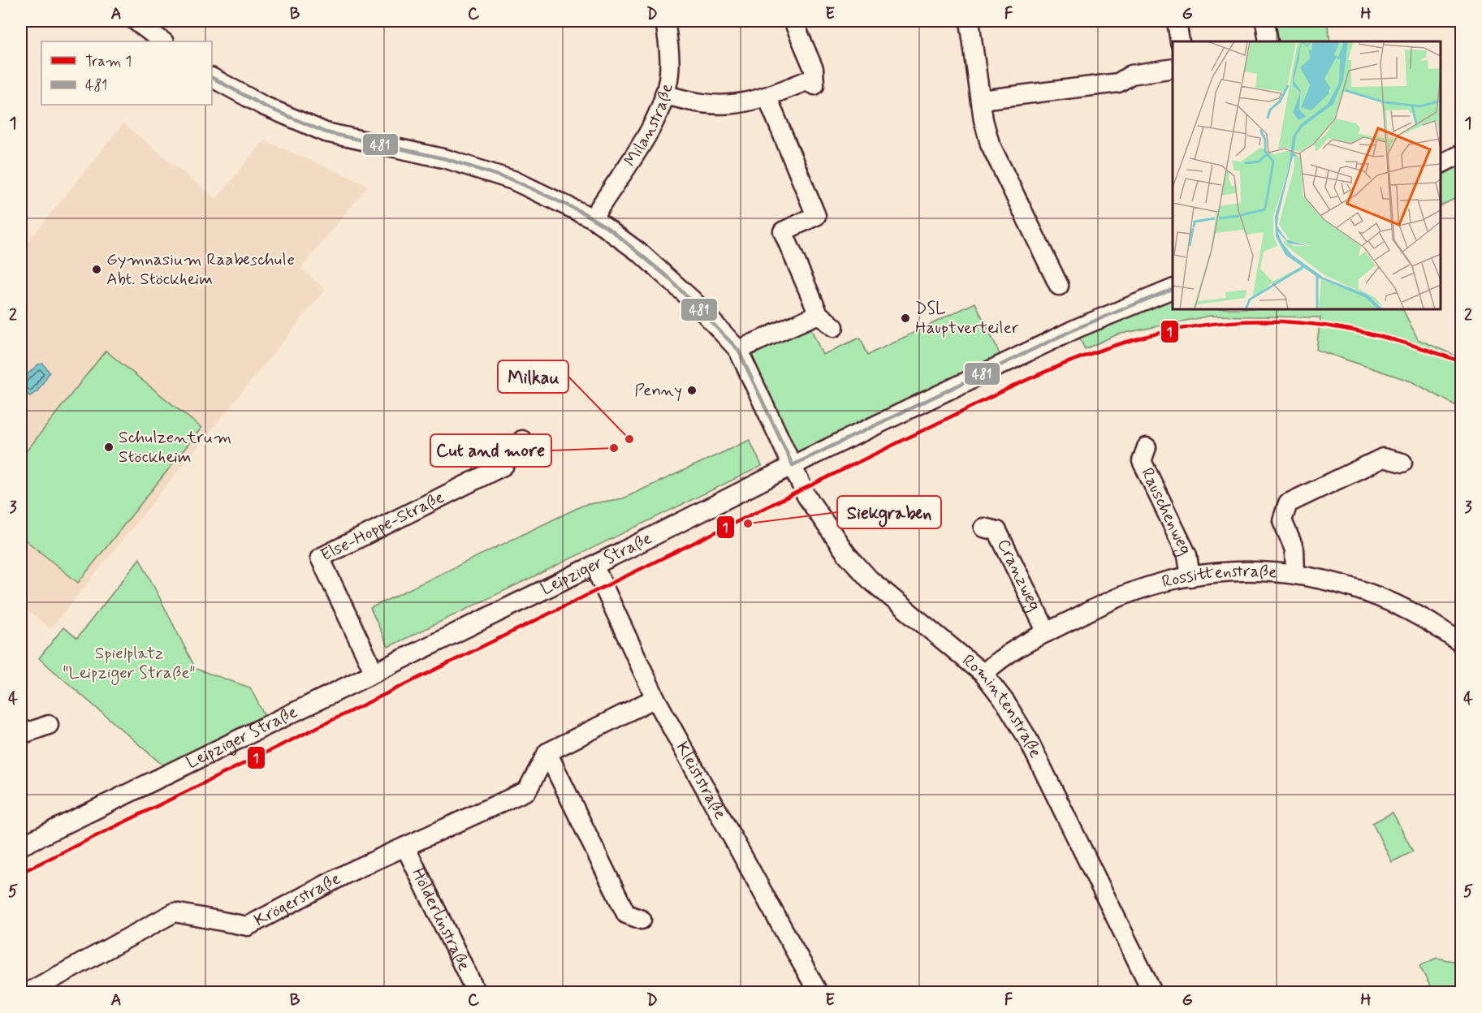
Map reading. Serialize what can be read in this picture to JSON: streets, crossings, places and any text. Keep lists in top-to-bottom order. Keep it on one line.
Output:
{"streets":{"street":["Milanstraße","Rauschenweg","Else-Hoppe-Straße","Leipziger Straße","Cranzweg","Rossittenstraße","Romintenstraße","Kleiststraße","Krögerstraße","Hölderlinstraße"]},"crossings":[["Milanstraße","Romintenstraße"],["Rauschenweg","Rossittenstraße"],["Else-Hoppe-Straße","Leipziger Straße"],["Leipziger Straße","Romintenstraße"],["Leipziger Straße","Kleiststraße"],["Cranzweg","Rossittenstraße"],["Rossittenstraße","Romintenstraße"],["Krögerstraße","Hölderlinstraße"]],"parks":["Spielplatz \"Leipziger Straße\""],"places":["Gymnasium Raabeschule Abt. Stöckheim","DSL Hauptverteiler","Penny","Milkau","Schulzentrum Stöckheim","Cut and more","Siekgraben"],"lines":["transit line 481","tram line 1"],"legend":["Tram 1","481"],"grid":{"columns":["A","B","C","D","E","F","G","H"],"rows":["1","2","3","4","5"]}}
